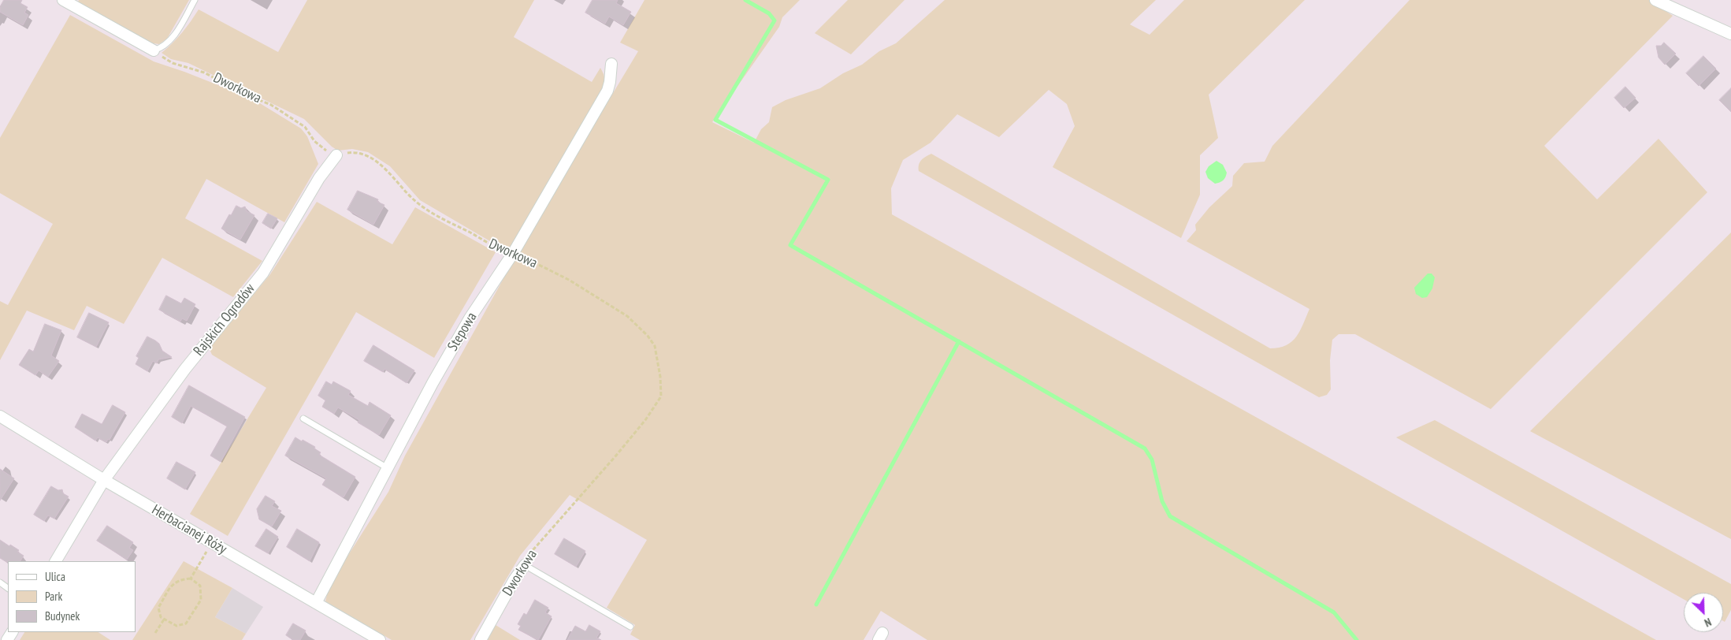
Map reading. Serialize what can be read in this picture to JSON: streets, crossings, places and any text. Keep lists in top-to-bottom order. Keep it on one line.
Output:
{"streets":{"street":["Dworkowa","Rajskich Ogrodów","Stepowa","Herbacianej Róży"]},"crossings":[["Dworkowa","Rajskich Ogrodów"],["Dworkowa","Stepowa"],["Rajskich Ogrodów","Herbacianej Róży"],["Stepowa","Herbacianej Róży"]],"legend":["Ulica","Park","Budynek"],"north":"bottom right"}
